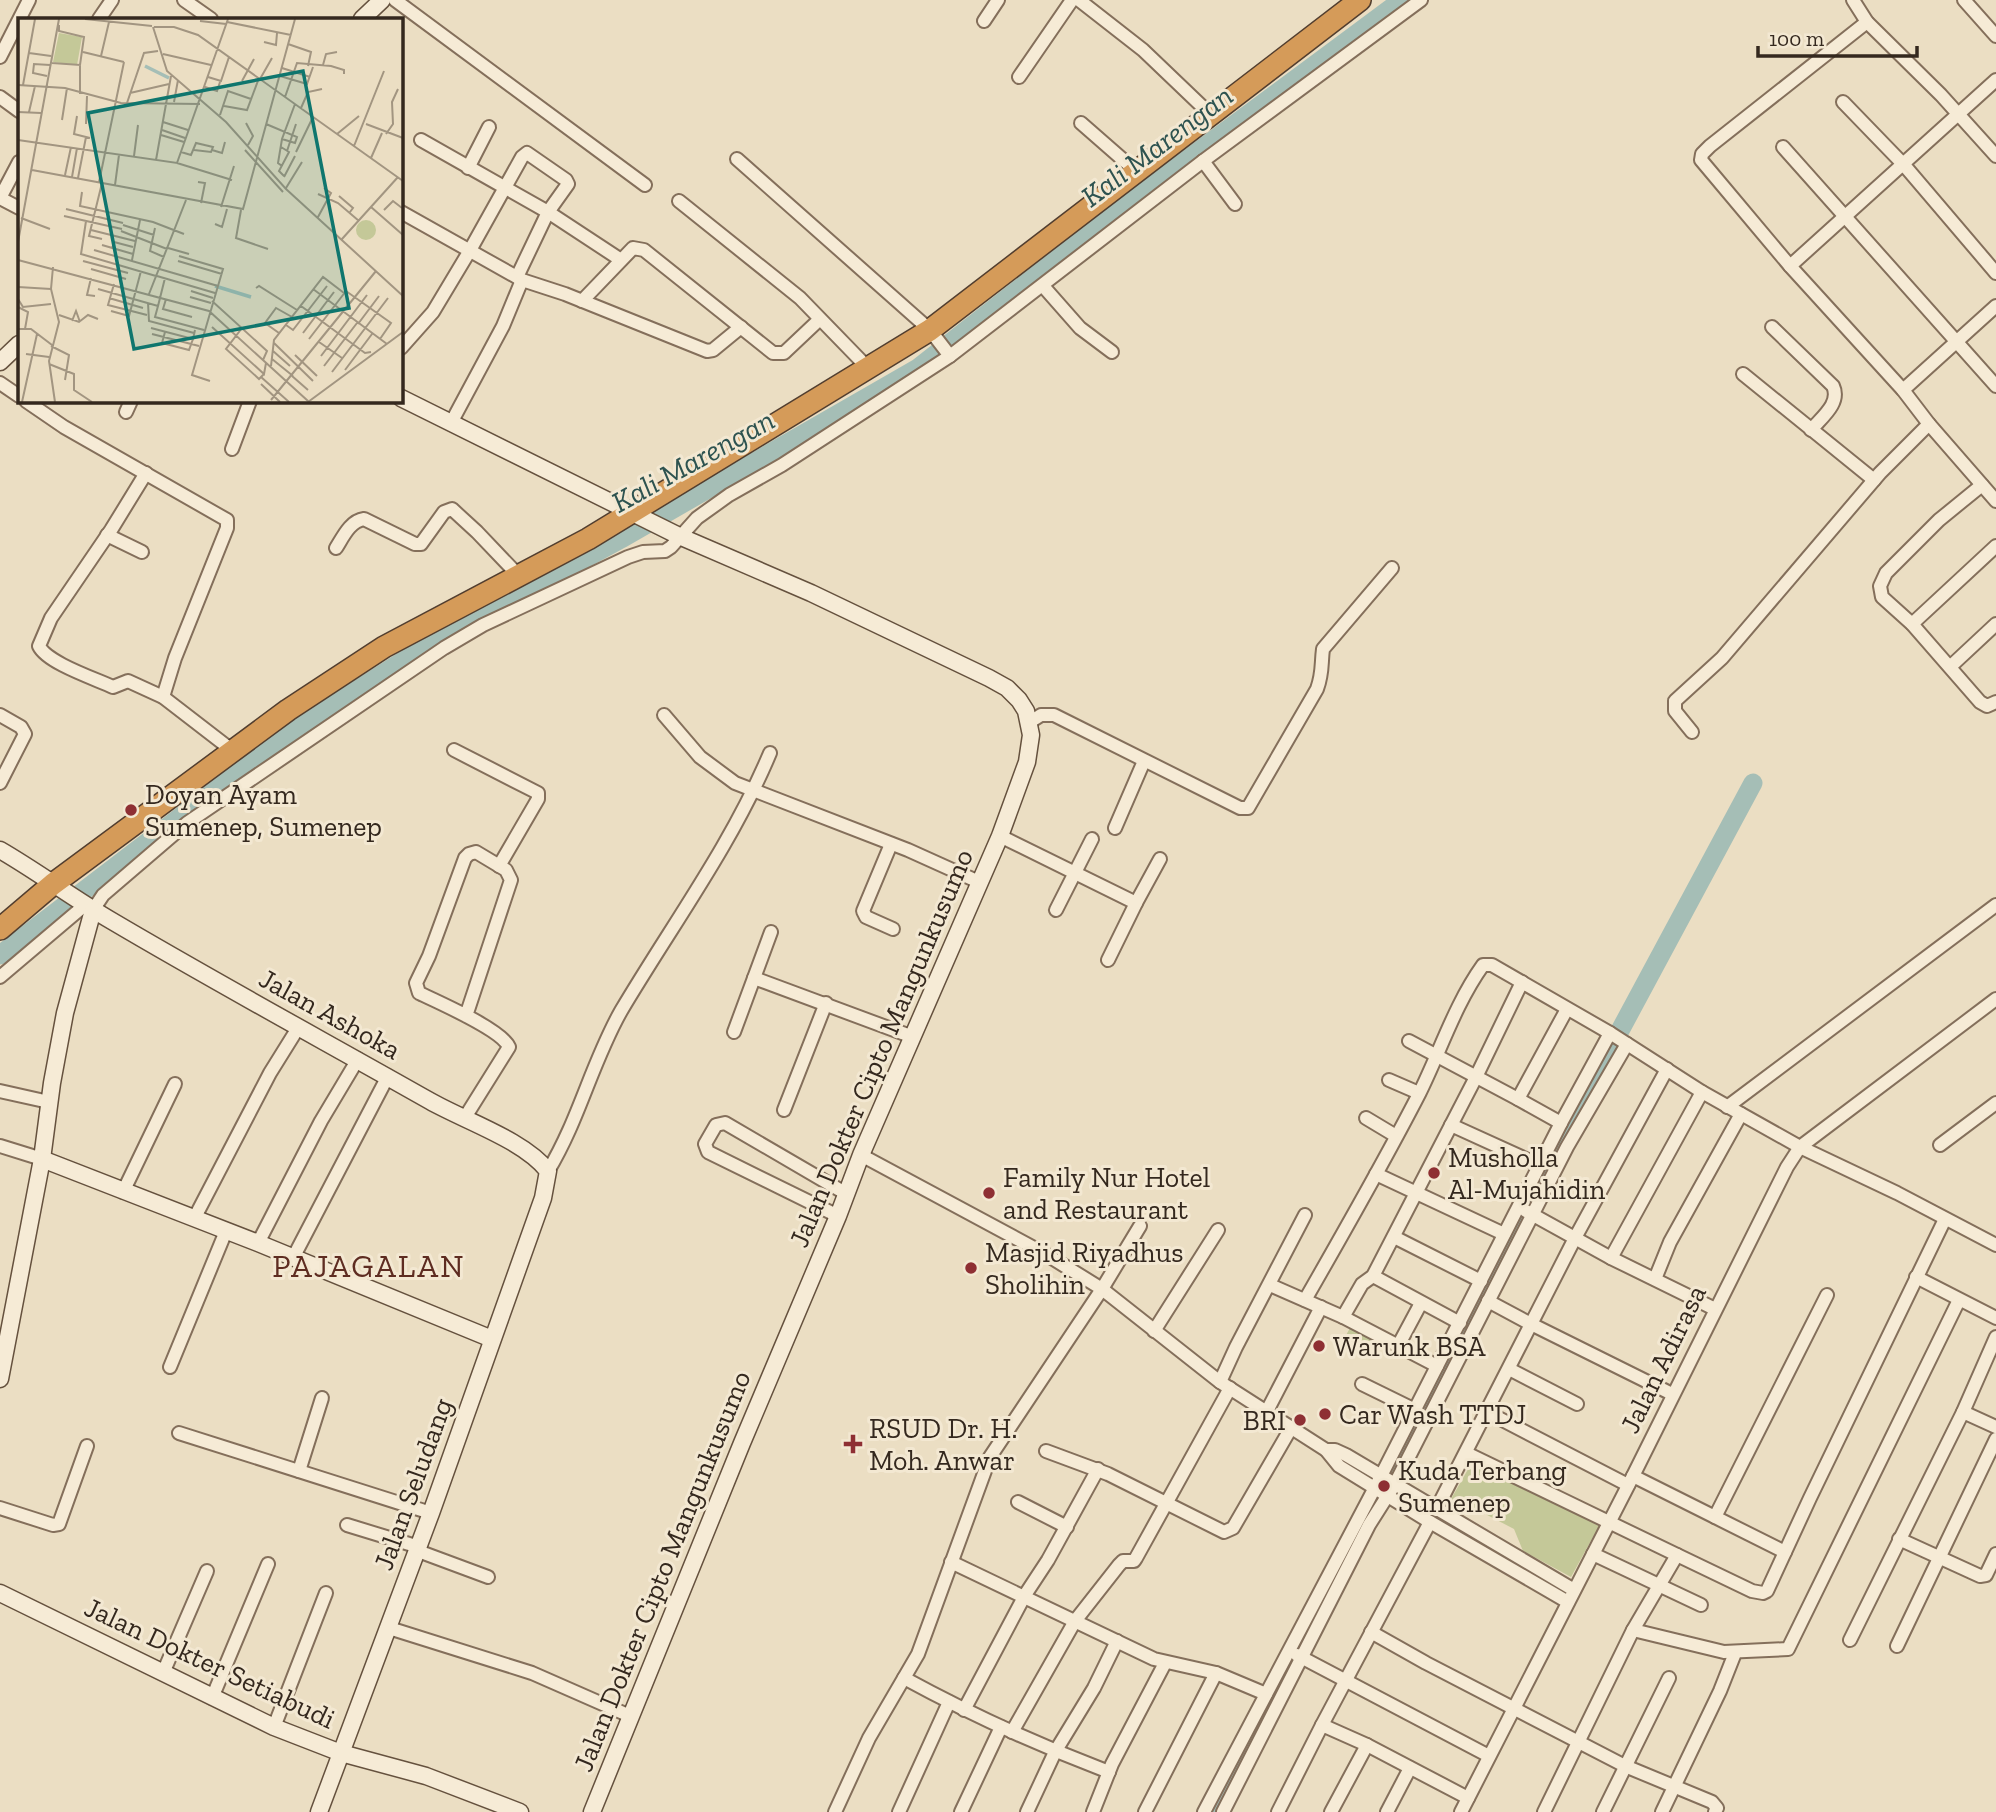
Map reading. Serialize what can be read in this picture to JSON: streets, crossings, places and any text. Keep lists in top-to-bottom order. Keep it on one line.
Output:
{"streets":{"street":["Jalan Ashoka","Jalan Dokter Cipto Mangunkusumo","Jalan Adirasa","Jalan Seludang","Jalan Dokter Setiabudi"]},"crossings":[["Jalan Ashoka","Jalan Seludang"],["Jalan Seludang","Jalan Dokter Setiabudi"]],"districts":["PAJAGALAN"],"water":["Kali Marengan"],"places":{"other":["Doyan Ayam Sumenep, Sumenep","Musholla Al-Mujahidin","Family Nur Hotel and Restaurant","Masjid Riyadhus Sholihin","Warunk BSA","Car Wash TTDJ","BRI","Kuda Terbang Sumenep"],"health":["RSUD Dr. H. Moh. Anwar"]},"scale_bar":"100 m"}
